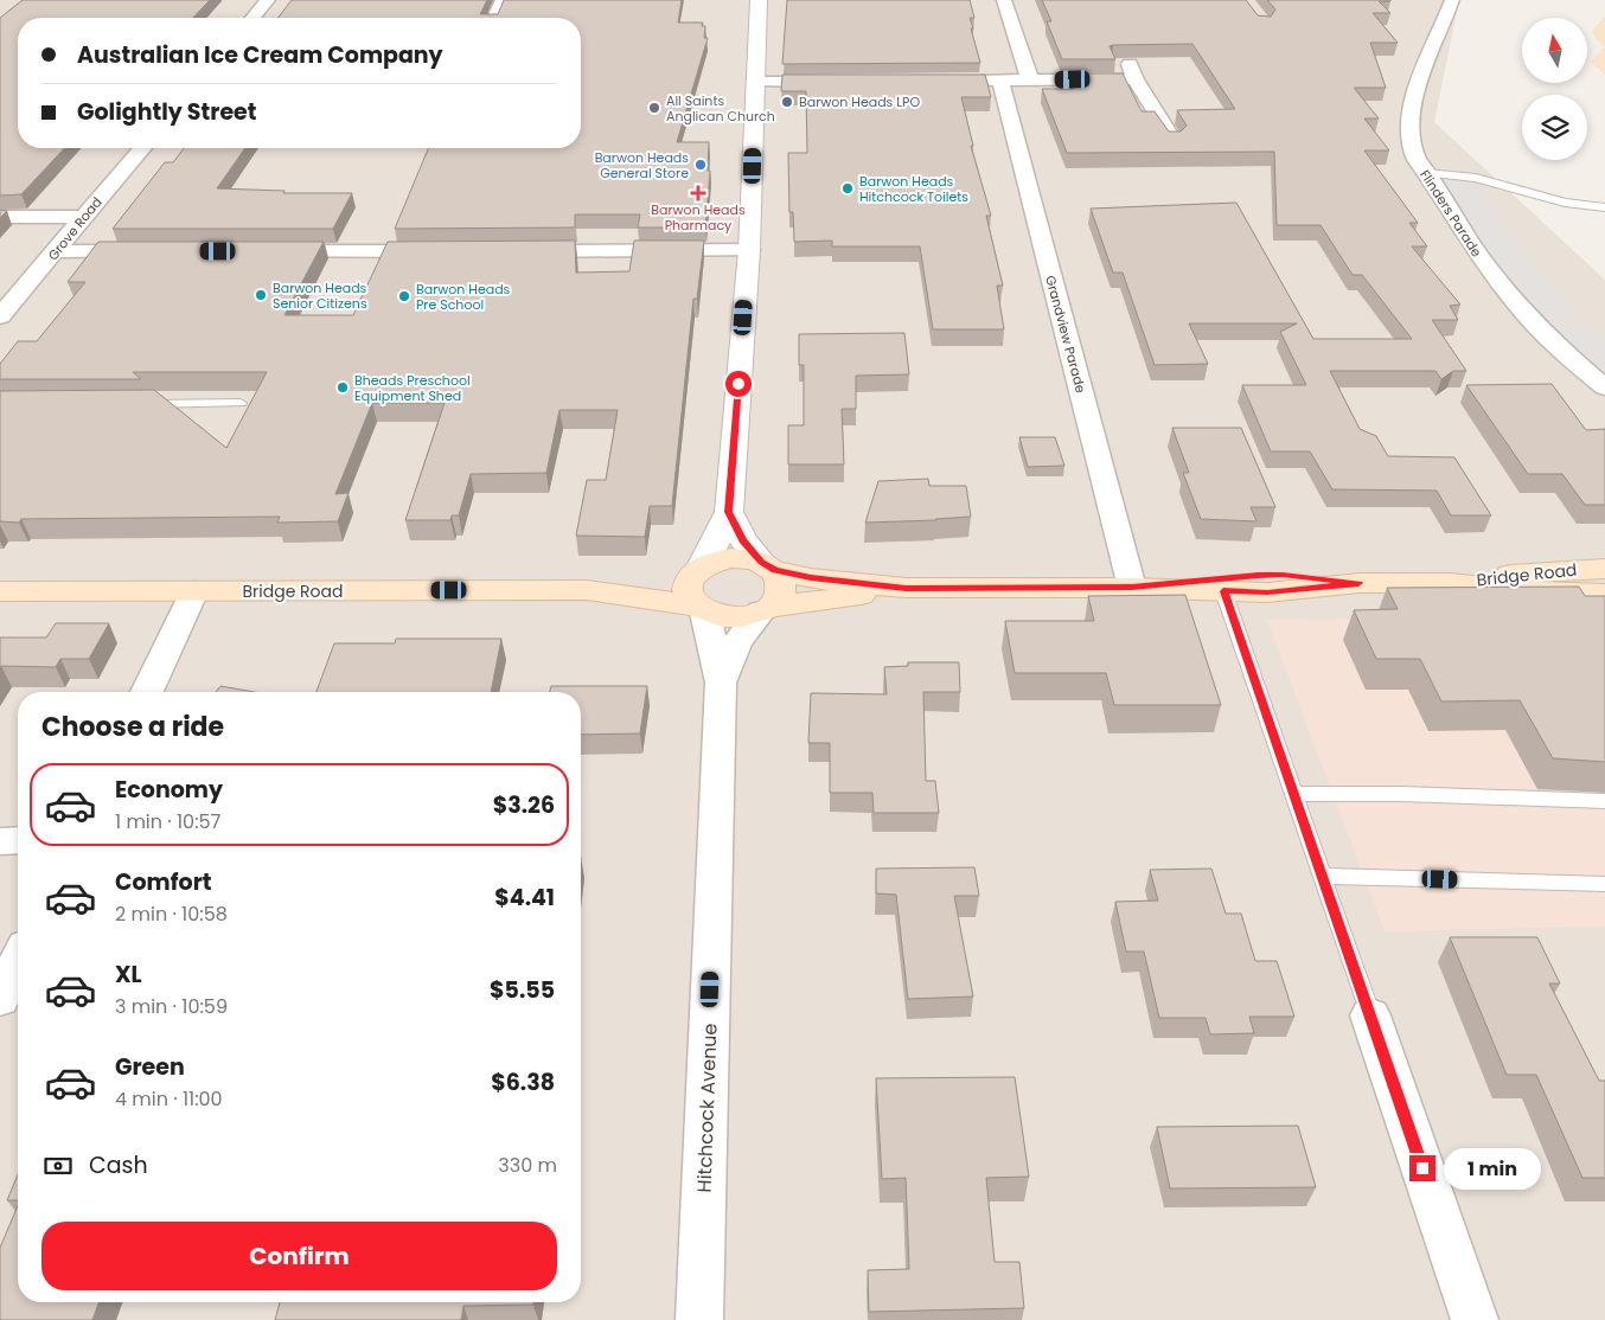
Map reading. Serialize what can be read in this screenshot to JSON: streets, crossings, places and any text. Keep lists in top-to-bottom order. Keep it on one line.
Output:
{"streets":{"main road":["Bridge Road"],"street":["Flinders Parade","Grove Road","Grandview Parade","Hitchcock Avenue"]},"crossings":[["Grandview Parade","Bridge Road"],["Bridge Road","Hitchcock Avenue"]],"places":{"other":["Barwon Heads LPO","All Saints Anglican Church","Barwon Heads General Store","Barwon Heads Hitchcock Toilets","Barwon Heads Senior Citizens","Barwon Heads Pre School","Bheads Preschool Equipment Shed"],"health":["Barwon Heads Pharmacy"]},"north":"top","page":{"banner":["Australian Ice Cream Company","Golightly Street"],"heading":"Choose a ride","list":[{"name":"Economy","note":"1 min · 10:57","value":"$3.26"},{"name":"Comfort","note":"2 min · 10:58","value":"$4.41"},{"name":"XL","note":"3 min · 10:59","value":"$5.55"},{"name":"Green","note":"4 min · 11:00","value":"$6.38"}],"pay":["Cash","330 m"],"bubble":"1 min","buttons":"Confirm"}}
